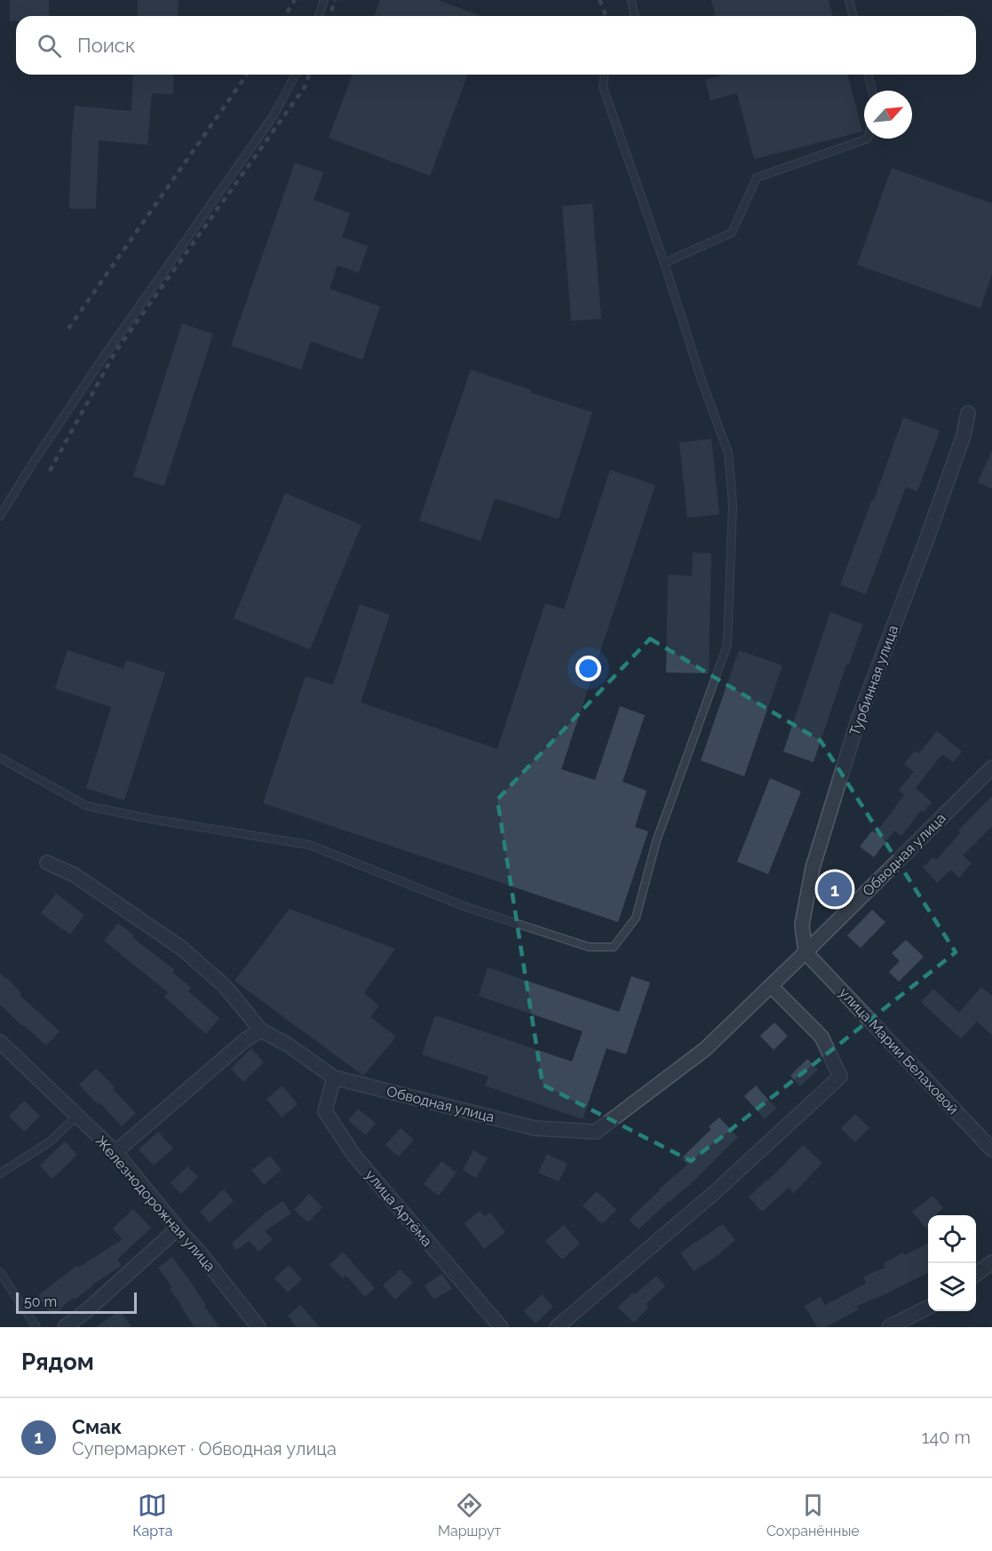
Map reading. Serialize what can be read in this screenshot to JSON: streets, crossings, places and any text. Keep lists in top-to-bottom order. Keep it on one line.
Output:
{"streets":{"street":["Турбинная улица","Обводная улица","улица Марии Белаховой","Железнодорожная улица","улица Артёма"]},"crossings":[["Турбинная улица","Обводная улица"],["Турбинная улица","улица Марии Белаховой"],["Обводная улица","улица Марии Белаховой"],["Обводная улица","улица Артёма"]],"scale_bar":"50 m","north":"top right","page":{"search":"Поиск","pins":"1","scale":"50 m","heading":"Рядом","list":[{"mark":"1","name":"Смак","note":"Супермаркет · Обводная улица","value":"140 m"}],"nav":["Карта","Маршрут","Сохранённые"]}}
